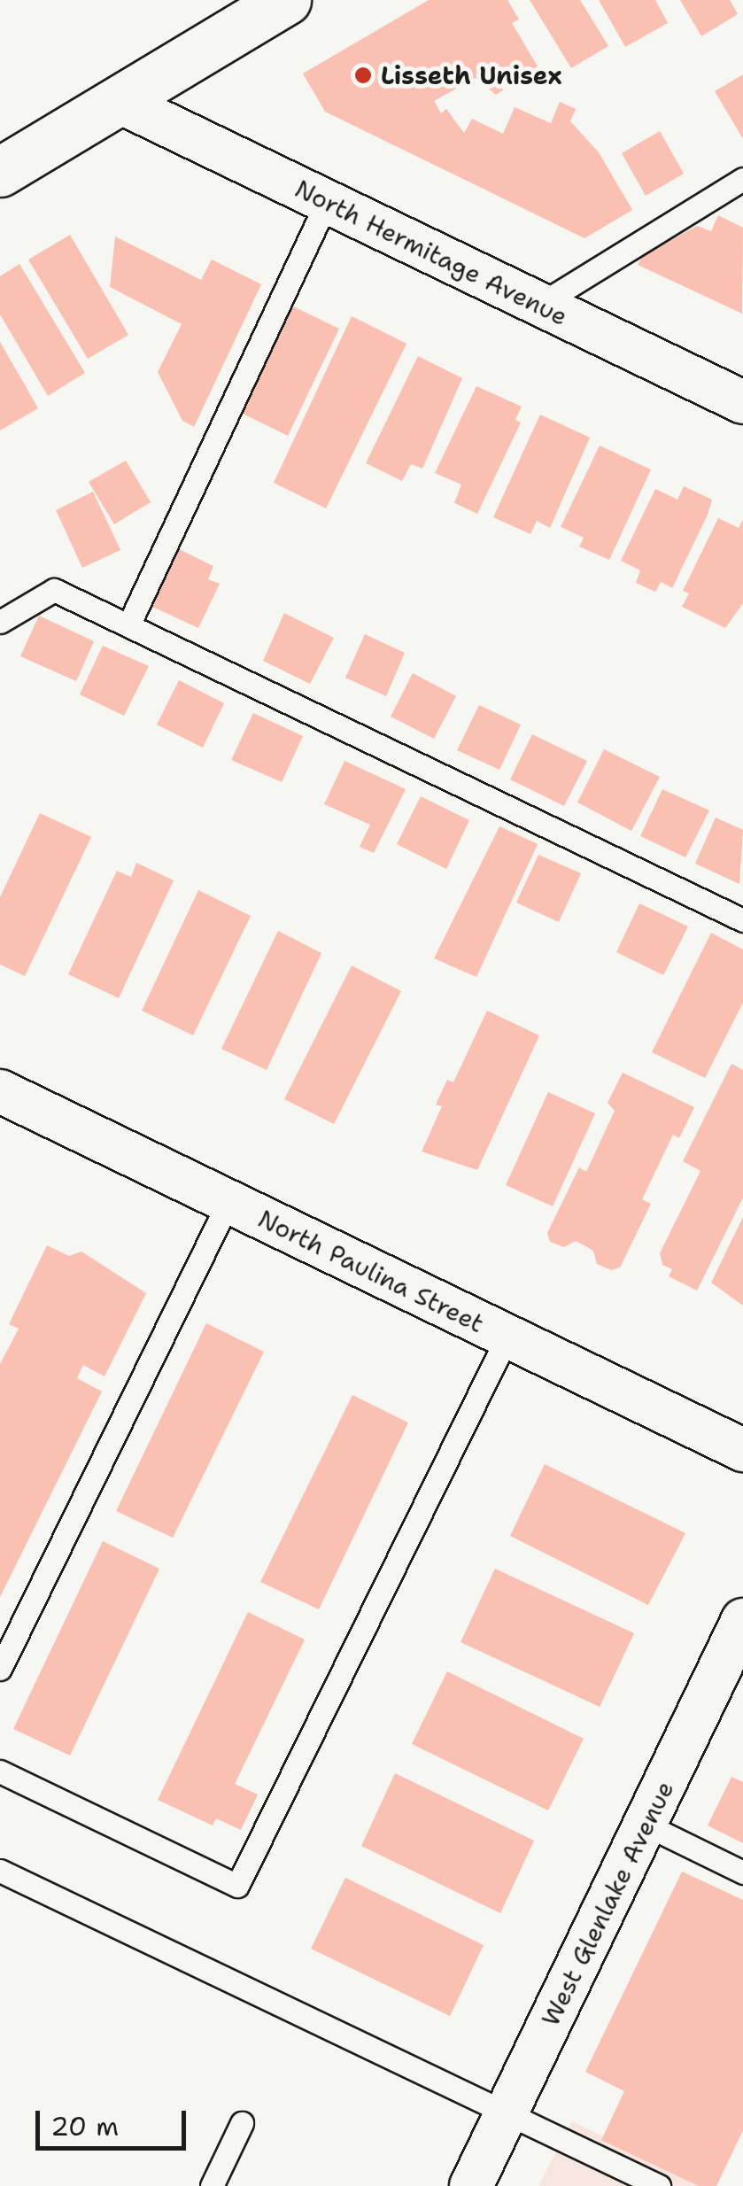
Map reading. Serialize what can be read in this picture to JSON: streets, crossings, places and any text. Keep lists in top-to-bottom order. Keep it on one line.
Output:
{"streets":{"street":["North Hermitage Avenue","North Paulina Street","West Glenlake Avenue"]},"places":["Lisseth Unisex"],"scale_bar":"20 m"}
